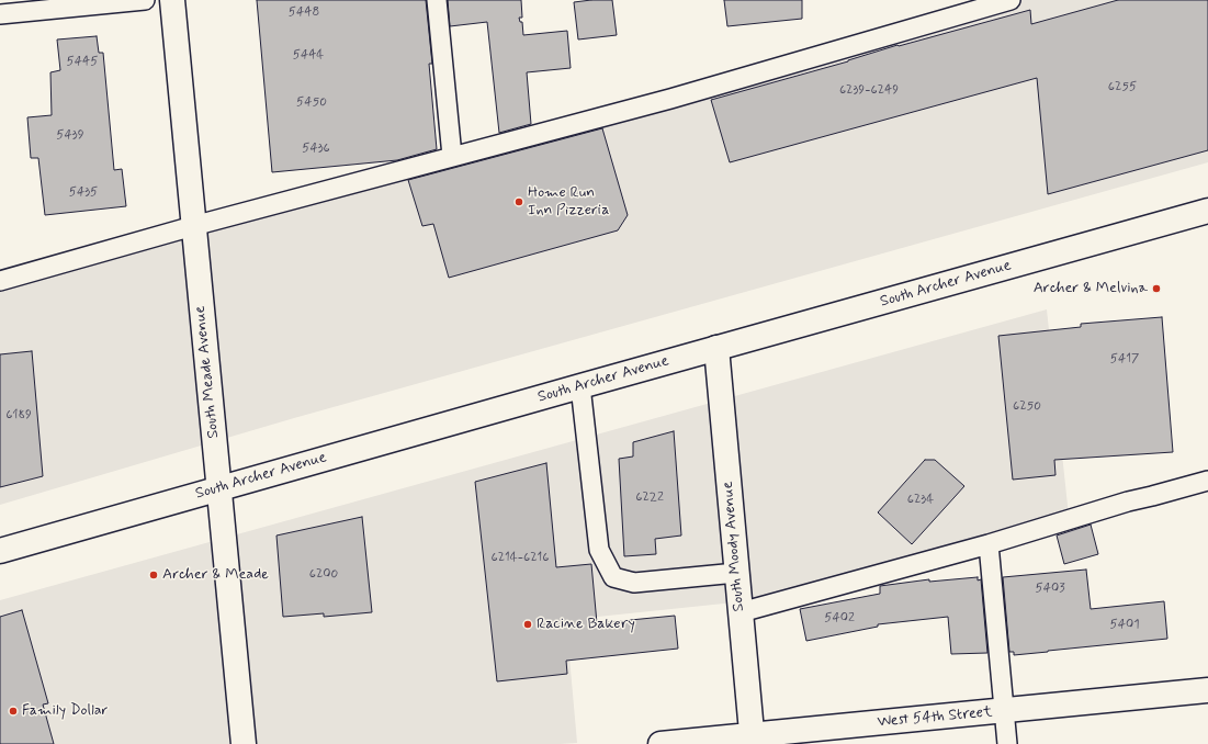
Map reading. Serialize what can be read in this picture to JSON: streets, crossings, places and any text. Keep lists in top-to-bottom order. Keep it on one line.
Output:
{"streets":{"street":["South Archer Avenue","South Meade Avenue","South Moody Avenue","West 54th Street"]},"crossings":[["South Archer Avenue","South Meade Avenue"],["South Archer Avenue","South Moody Avenue"],["South Moody Avenue","West 54th Street"]],"places":["Home Run Inn Pizzeria","Archer & Melvina","Archer & Meade","Racine Bakery","Family Dollar"],"house_numbers":["5448","5444","5445","6255","6239-6249","5450","5439","5436","5435","5417","6250","6189","6222","6234","6214-6216","6200","5403","5402","5401"]}
